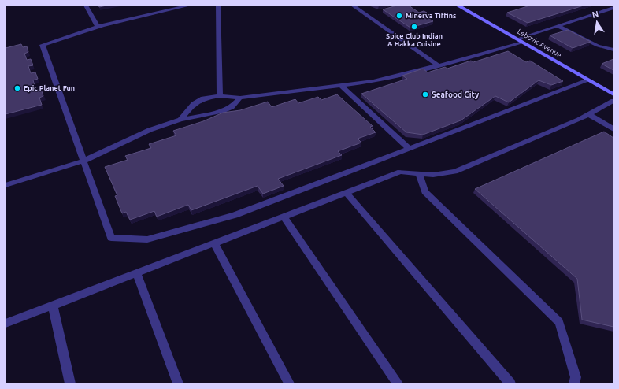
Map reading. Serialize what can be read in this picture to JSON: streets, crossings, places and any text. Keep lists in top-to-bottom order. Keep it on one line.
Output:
{"streets":{"street":["Lebovic Avenue"]},"places":["Minerva Tiffins","Spice Club Indian & Hakka Cuisine","Epic Planet Fun","Seafood City"],"north":"top"}
